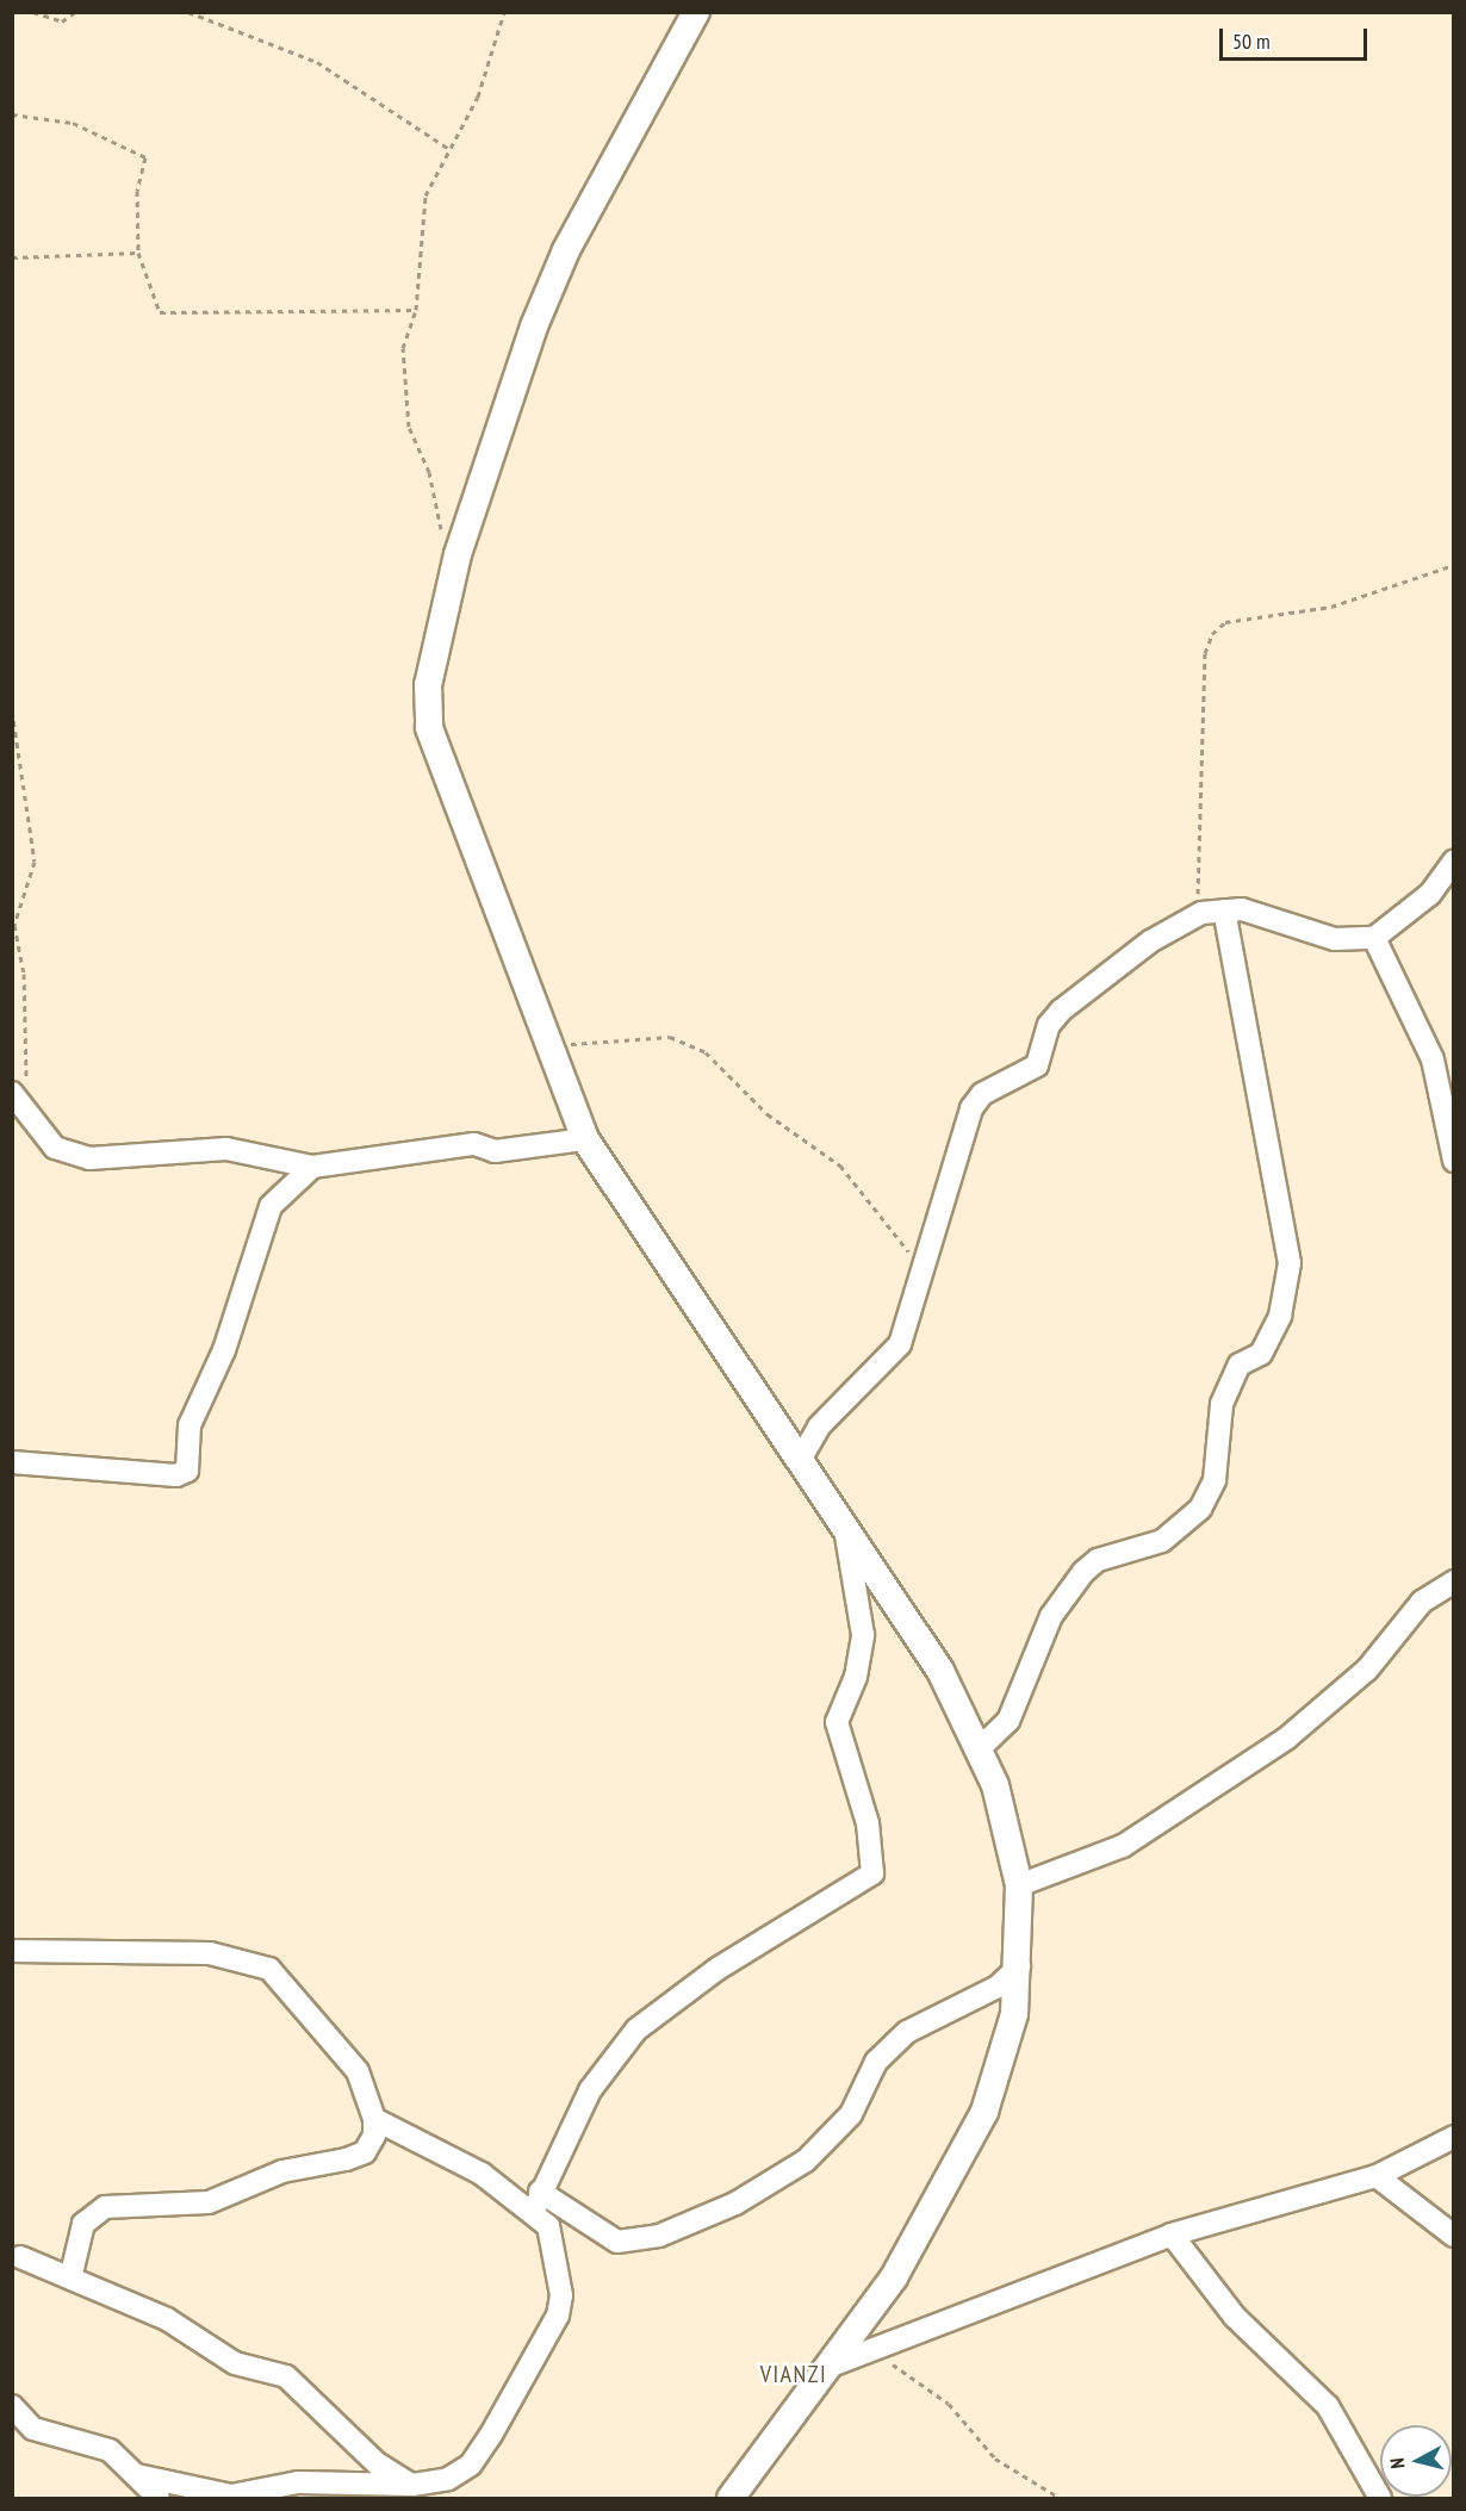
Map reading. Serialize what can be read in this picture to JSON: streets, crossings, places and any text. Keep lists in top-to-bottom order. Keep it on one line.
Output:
{"districts":["VIANZI"],"scale_bar":"50 m","north":"left"}
